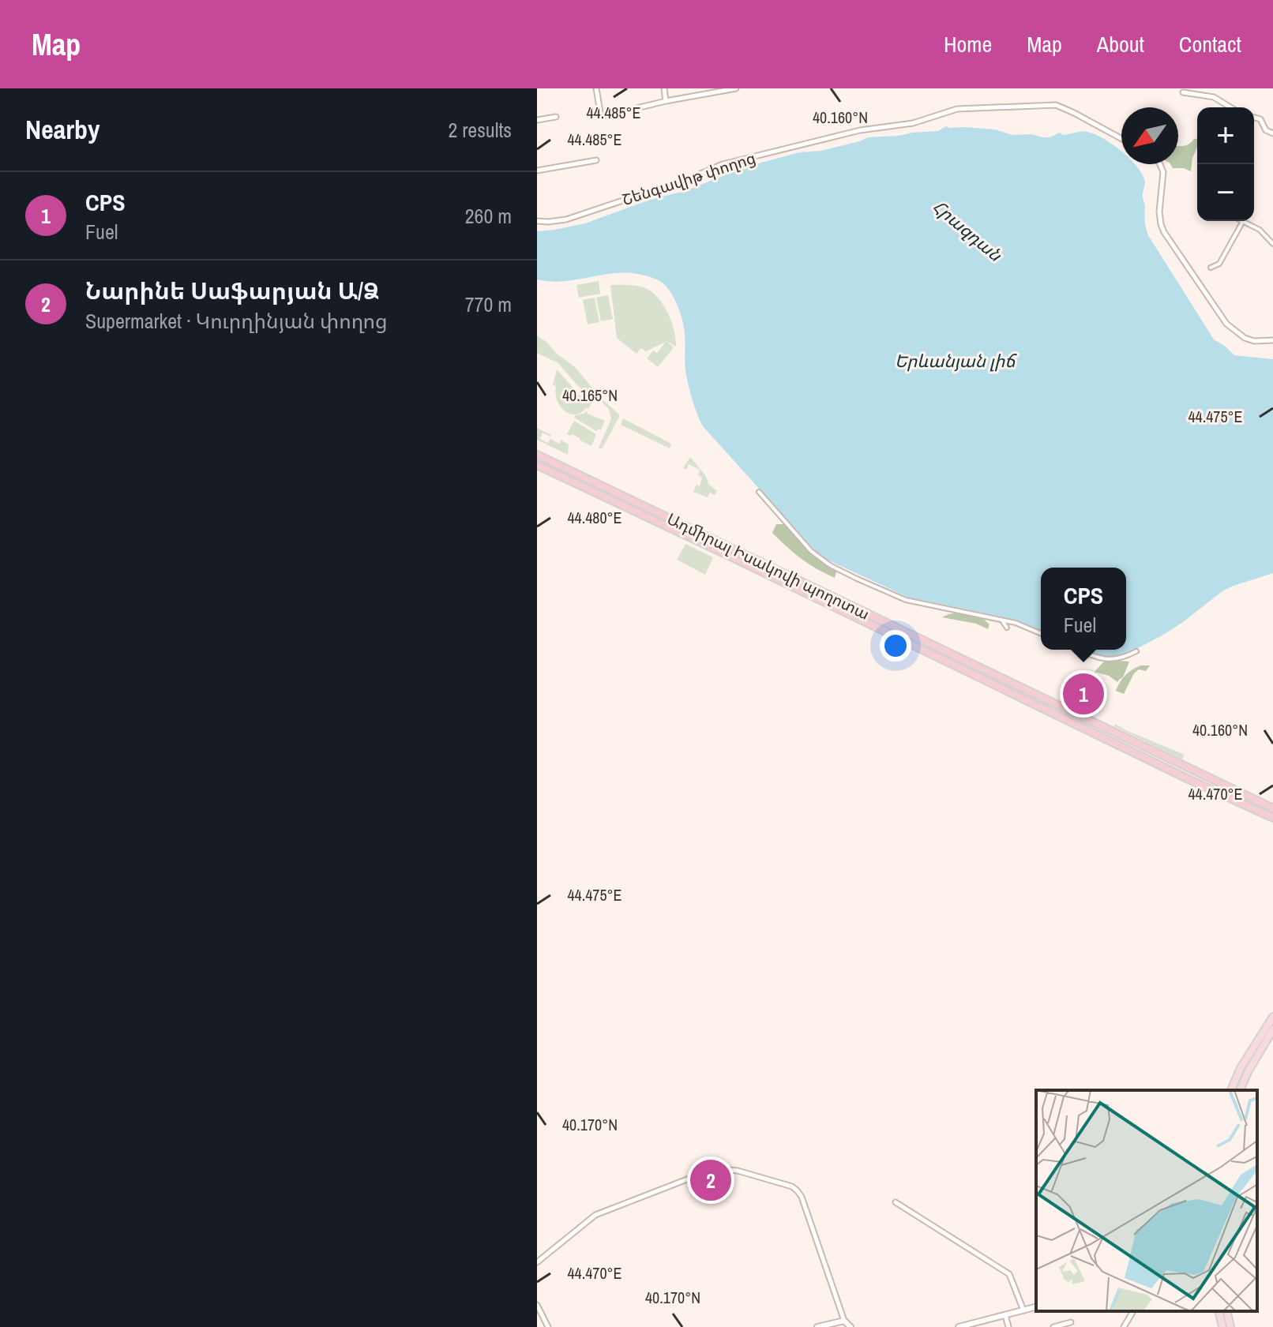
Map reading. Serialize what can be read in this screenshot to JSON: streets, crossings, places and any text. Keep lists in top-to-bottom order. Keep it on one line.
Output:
{"streets":{"highway":["Ադմիրալ Իսակովի պողոտա"],"street":["Շենգավիթ փողոց"]},"water":["Հրազդան","Երևանյան լիճ"],"north":"bottom left","page":{"header":"Map","nav":["Home","Map","About","Contact"],"heading":["Nearby","2 results"],"map_buttons":["+","−"],"list":[{"mark":"1","name":"CPS","note":"Fuel","value":"260 m"},{"mark":"2","name":"Նարինե Սաֆարյան Ա/Ձ","note":"Supermarket · Կուրղինյան փողոց","value":"770 m"}],"popup":["CPS","Fuel"],"pins":["1","2"]},"coordinates":["44.485°E","40.160°N","40.165°N","44.475°E","44.480°E","44.470°E","40.170°N"]}
